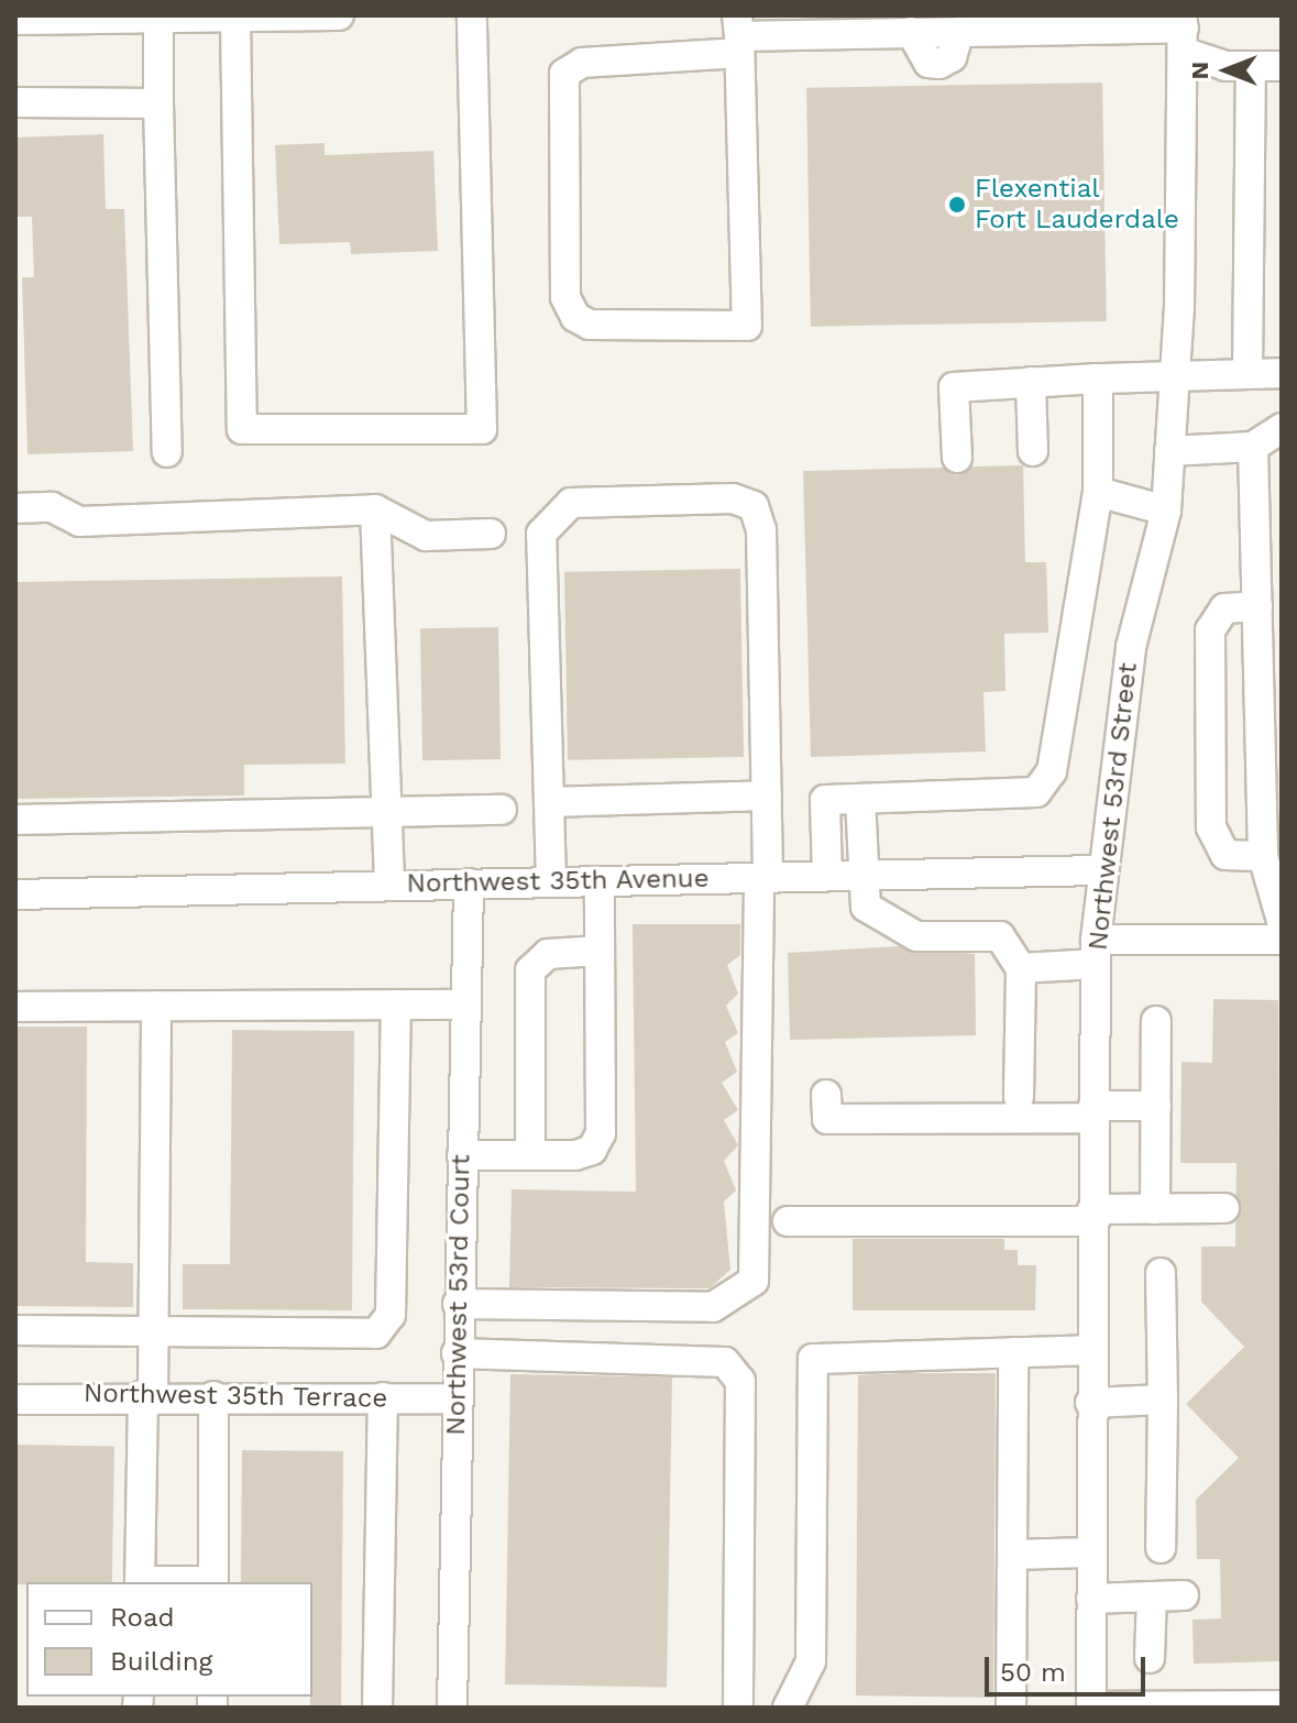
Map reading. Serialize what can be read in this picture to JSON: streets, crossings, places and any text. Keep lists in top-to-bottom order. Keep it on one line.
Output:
{"streets":{"street":["Northwest 53rd Street","Northwest 35th Avenue","Northwest 53rd Court","Northwest 35th Terrace"]},"crossings":[["Northwest 53rd Street","Northwest 35th Avenue"],["Northwest 35th Avenue","Northwest 53rd Court"],["Northwest 53rd Court","Northwest 35th Terrace"]],"places":["Flexential Fort Lauderdale"],"legend":["Road","Building"],"scale_bar":"50 m","north":"left"}
